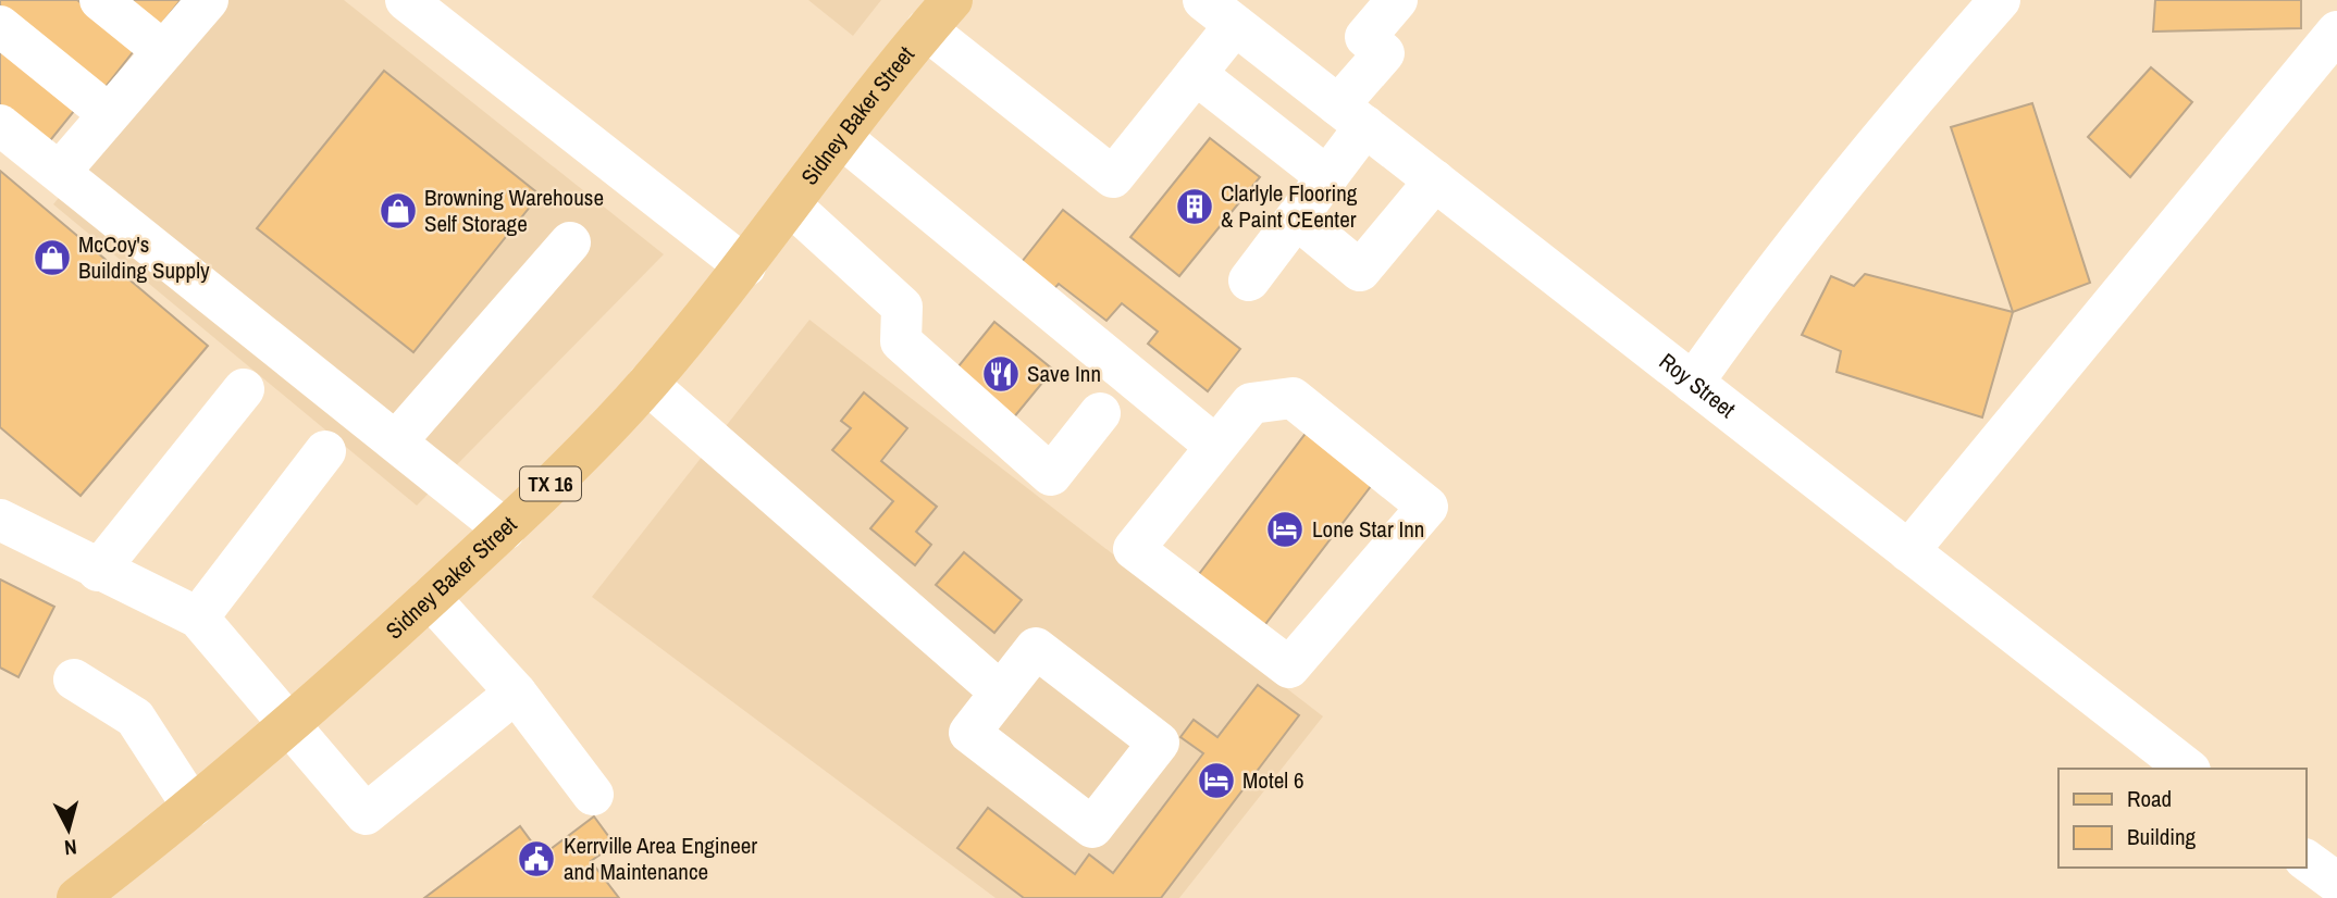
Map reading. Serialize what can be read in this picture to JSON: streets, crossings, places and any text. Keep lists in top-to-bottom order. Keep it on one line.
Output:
{"streets":{"main road":["Sidney Baker Street","TX 16"],"street":["Roy Street"]},"places":{"building":["Clarlyle Flooring & Paint CEenter"],"shop":["Browning Warehouse Self Storage","McCoy's Building Supply"],"restaurant":["Save Inn"],"hotel":["Lone Star Inn","Motel 6"],"public building":["Kerrville Area Engineer and Maintenance"]},"legend":["Road","Building"],"north":"bottom"}
